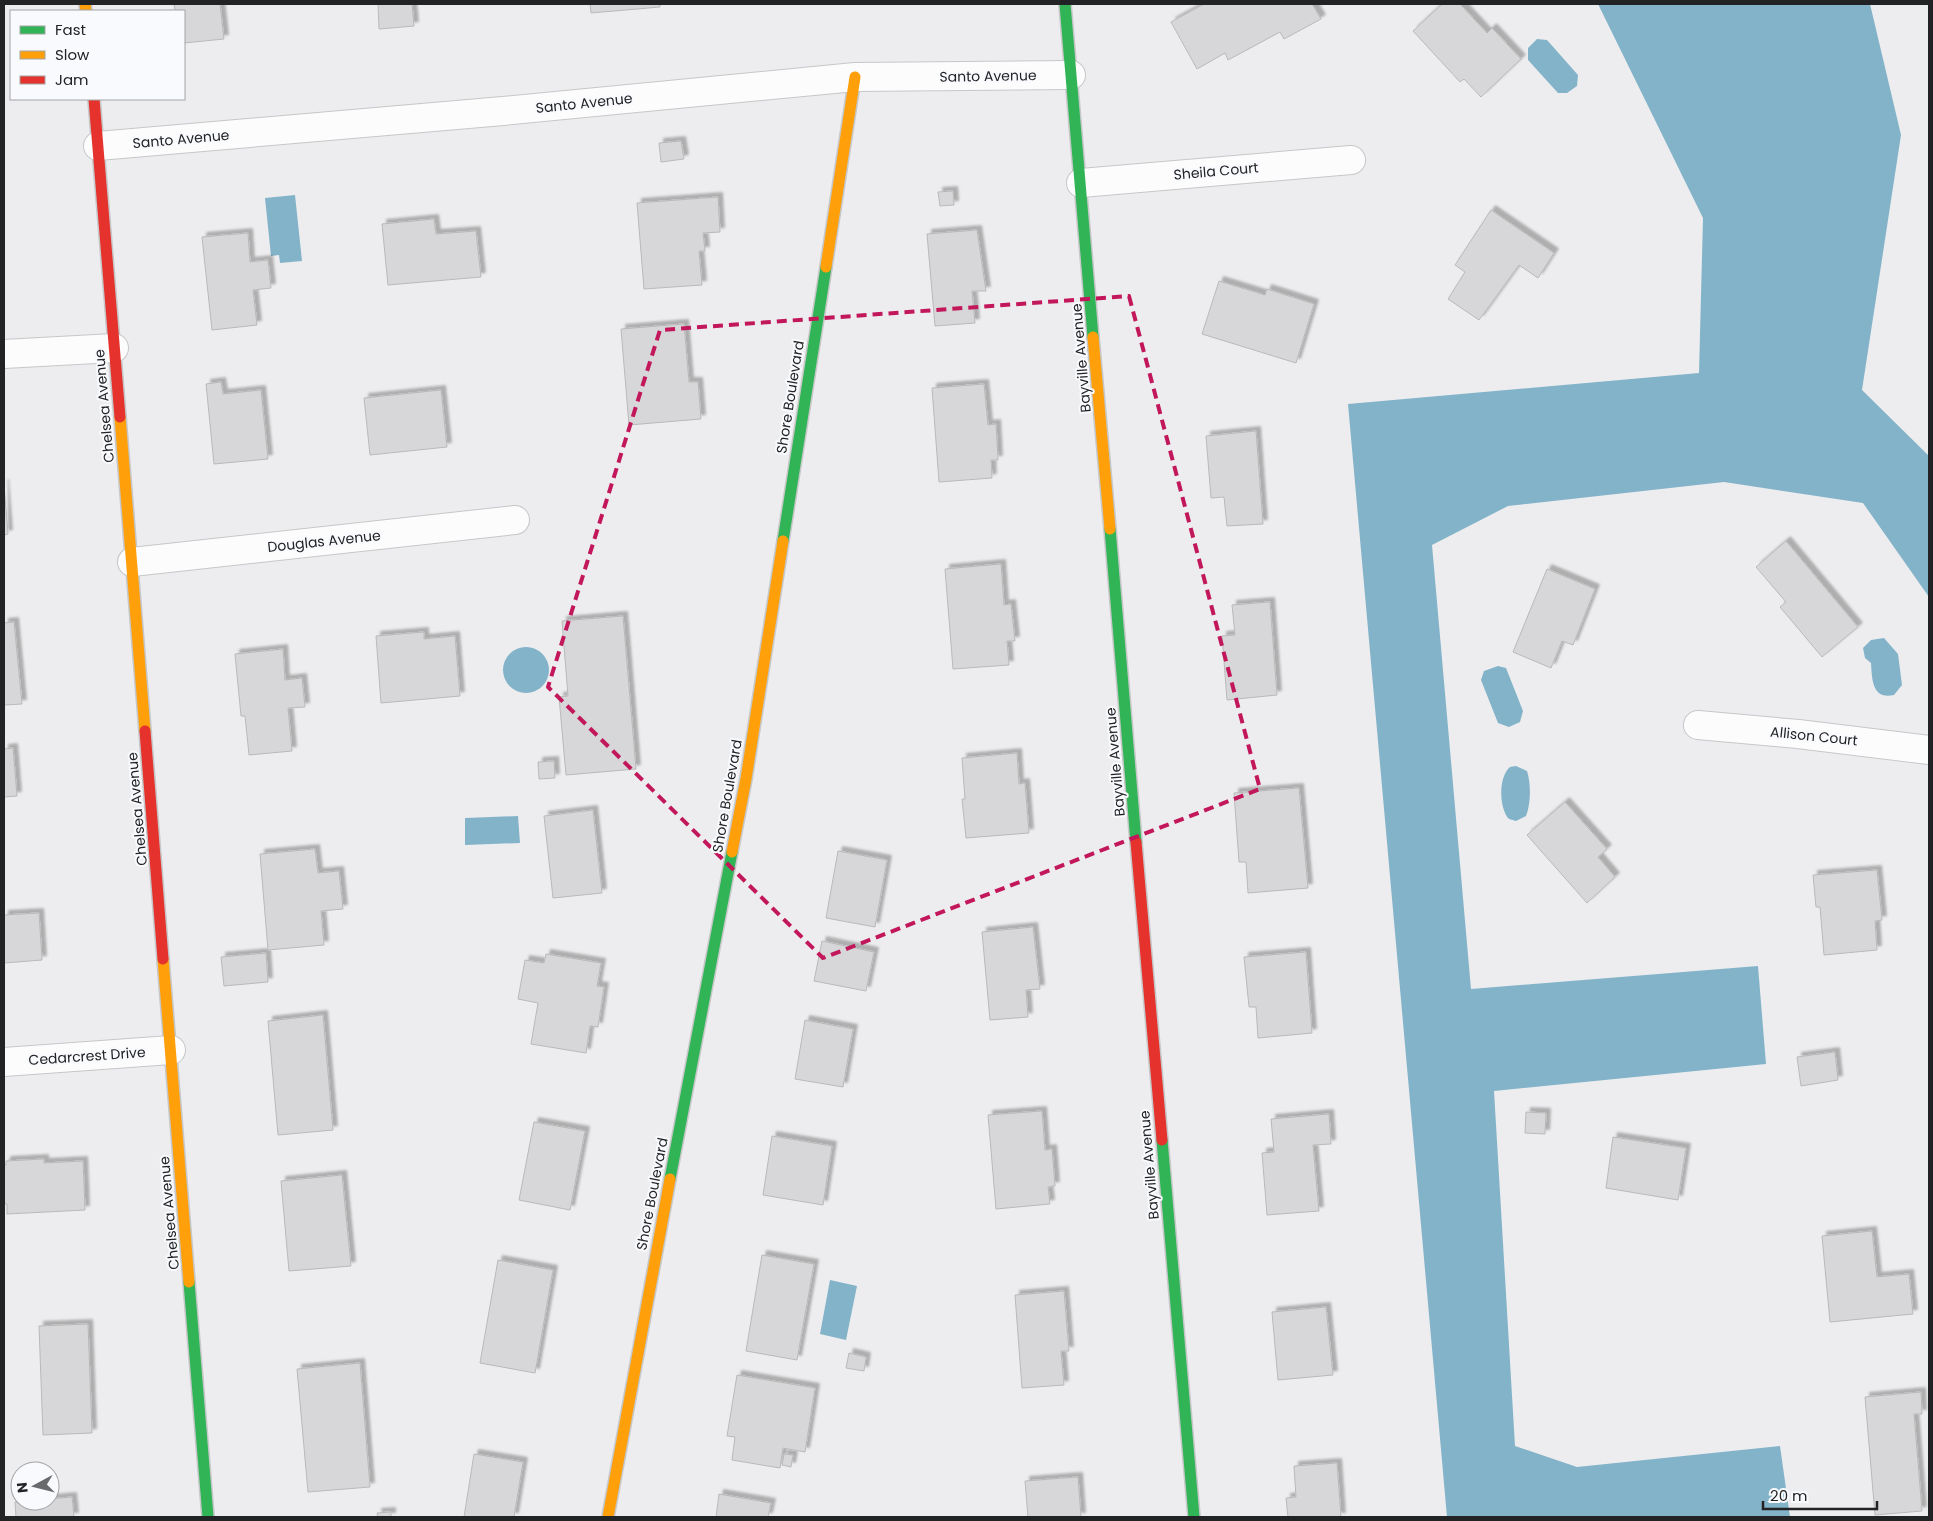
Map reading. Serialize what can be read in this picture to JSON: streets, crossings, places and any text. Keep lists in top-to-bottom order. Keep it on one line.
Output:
{"streets":{"street":["Santo Avenue","Sheila Court","Bayville Avenue","Shore Boulevard","Chelsea Avenue","Douglas Avenue","Allison Court","Cedarcrest Drive"]},"crossings":[["Santo Avenue","Bayville Avenue"],["Santo Avenue","Shore Boulevard"],["Santo Avenue","Chelsea Avenue"],["Sheila Court","Bayville Avenue"],["Chelsea Avenue","Douglas Avenue"],["Chelsea Avenue","Cedarcrest Drive"]],"legend":["Fast","Slow","Jam"],"scale_bar":"20 m","north":"left"}
